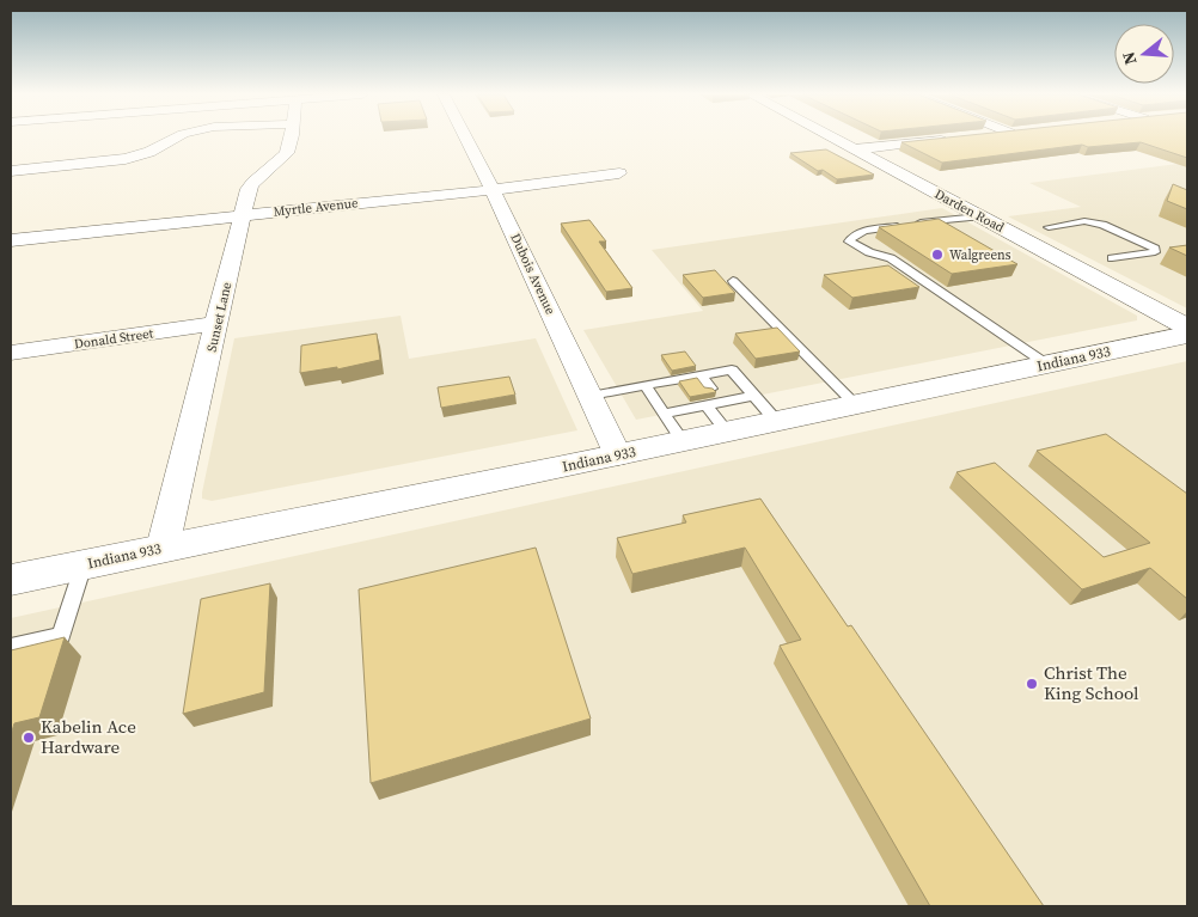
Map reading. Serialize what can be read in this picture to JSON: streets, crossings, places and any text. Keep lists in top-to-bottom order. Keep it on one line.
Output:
{"streets":{"main road":["Darden Road","Indiana 933"],"street":["Myrtle Avenue","Dubois Avenue","Sunset Lane","Donald Street"]},"crossings":[["Myrtle Avenue","Dubois Avenue"],["Myrtle Avenue","Sunset Lane"],["Dubois Avenue","Indiana 933"],["Sunset Lane","Donald Street"],["Sunset Lane","Indiana 933"]],"places":["Walgreens","Christ The King School","Kabelin Ace Hardware"],"north":"left"}
